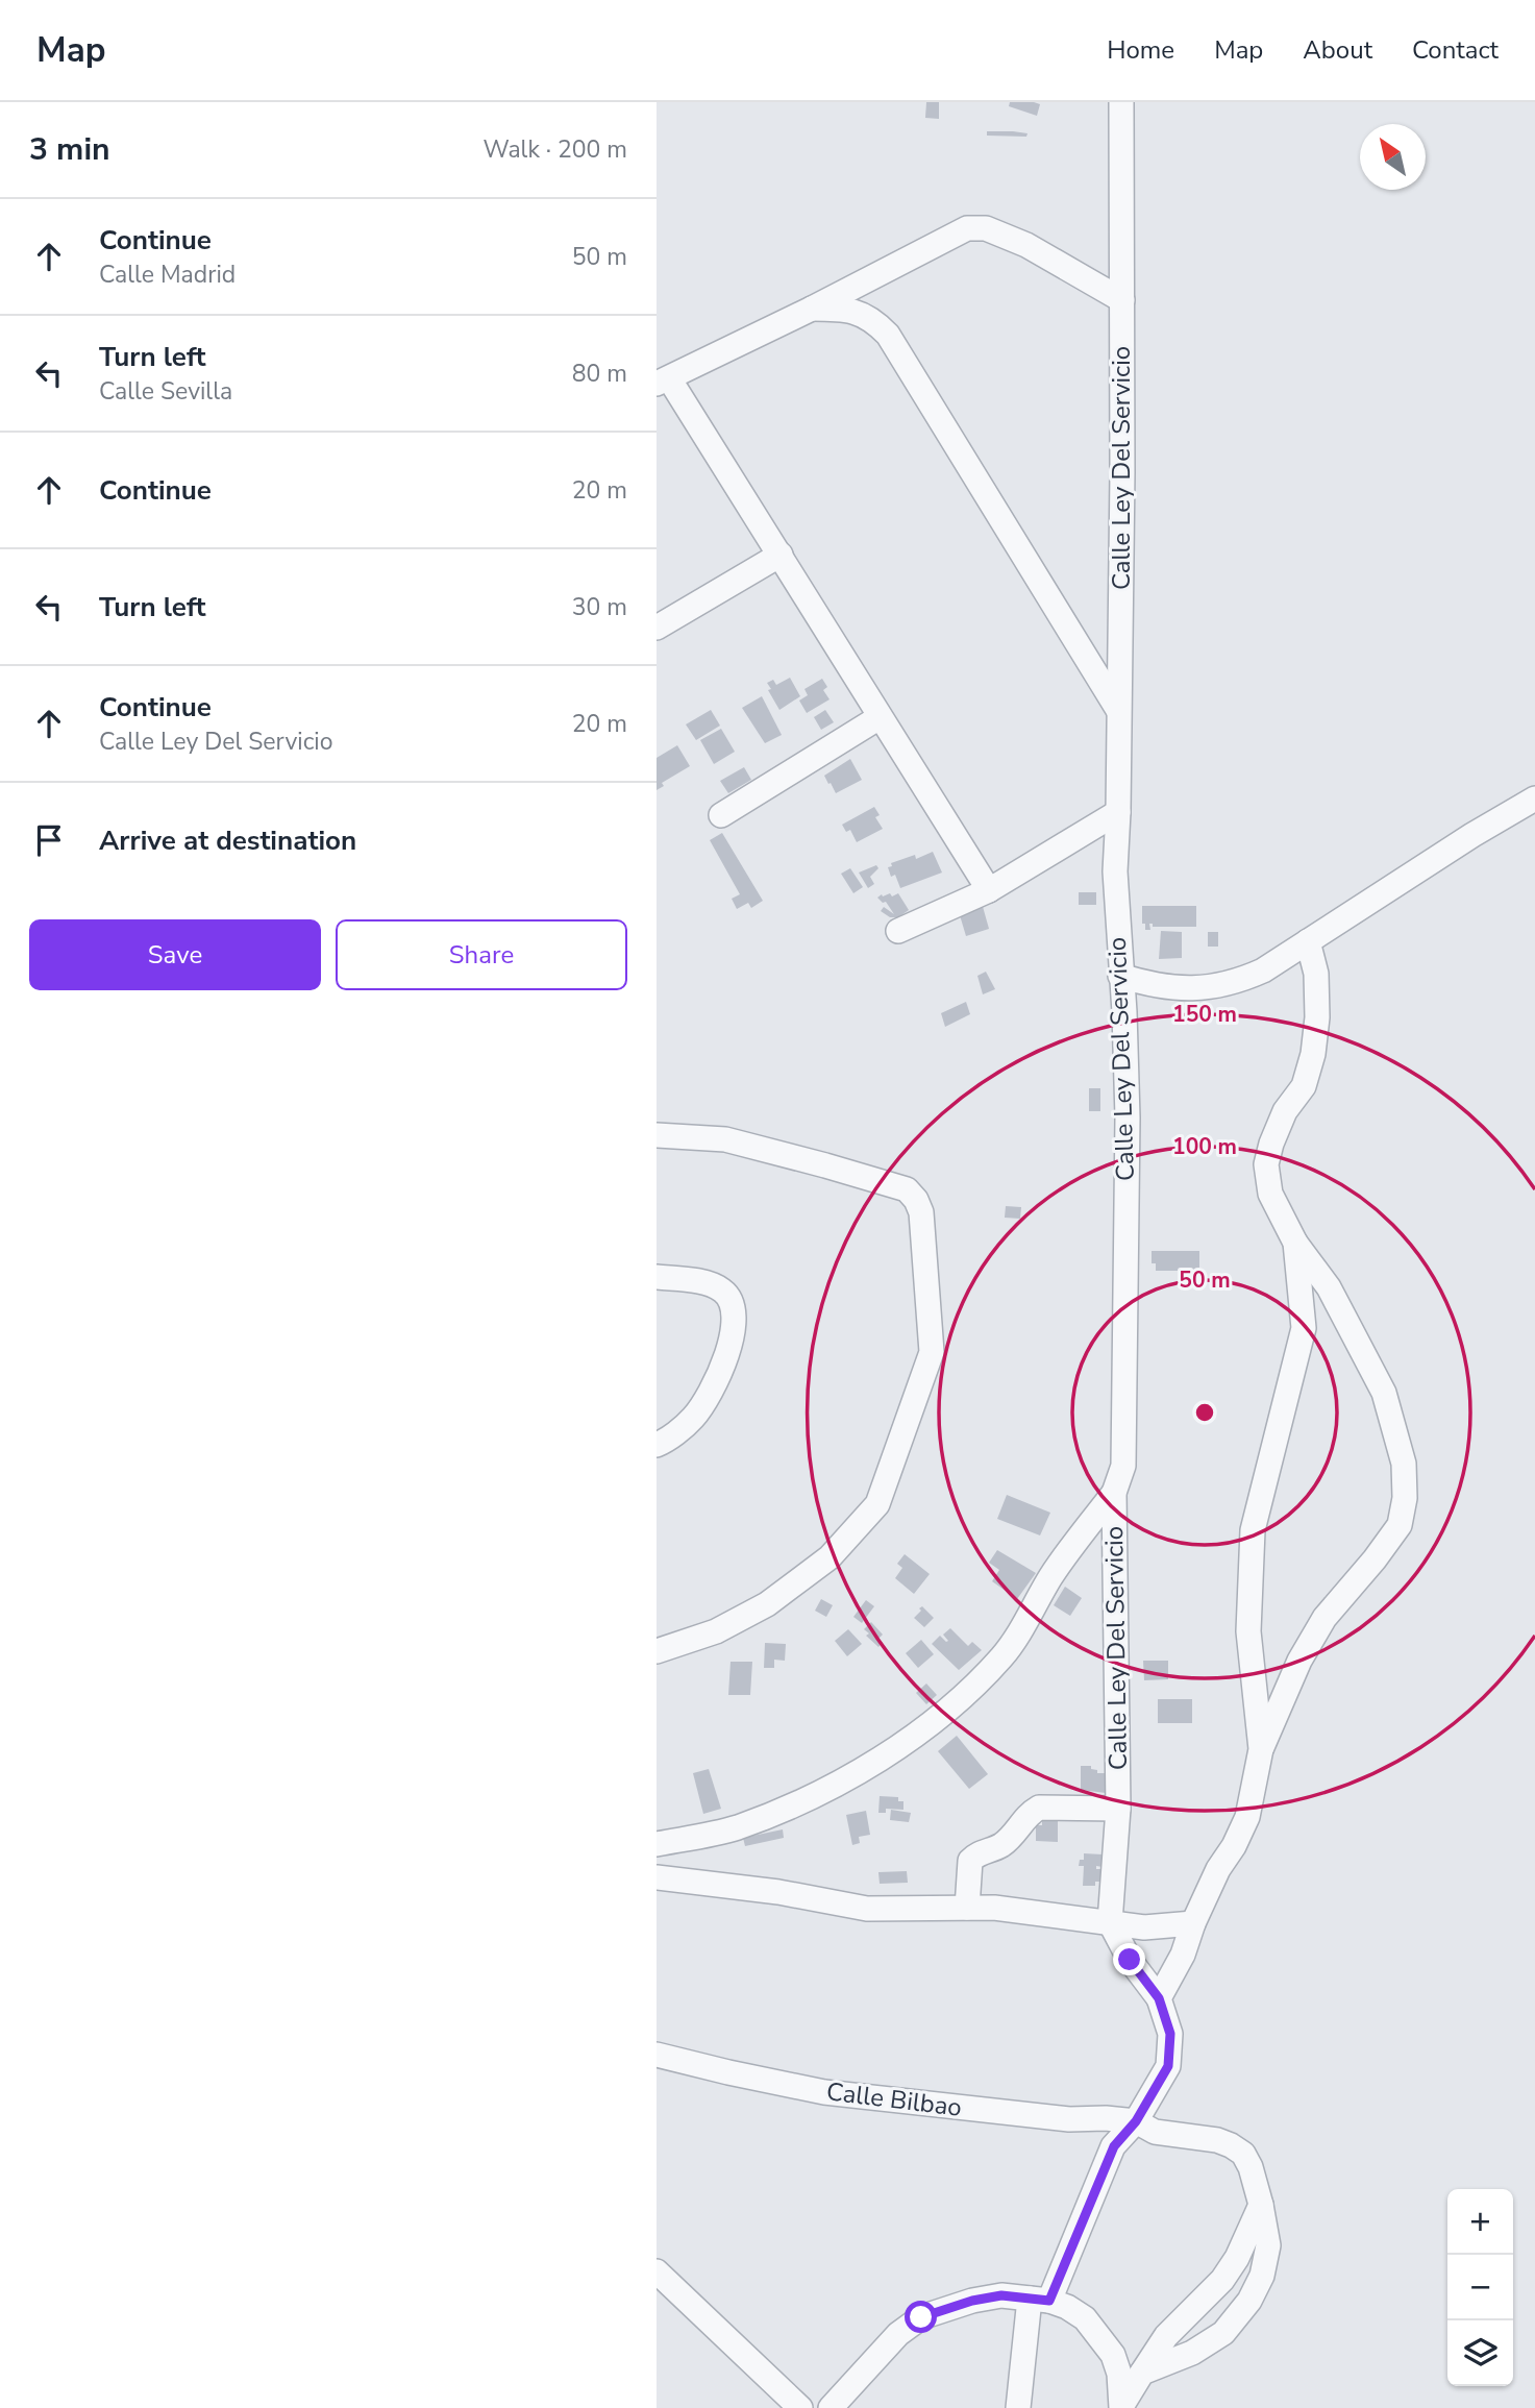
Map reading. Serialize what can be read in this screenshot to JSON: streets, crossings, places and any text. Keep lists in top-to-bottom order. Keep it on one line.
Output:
{"streets":{"street":["Calle Ley Del Servicio","Calle Bilbao"]},"north":"top left","page":{"header":"Map","nav":["Home","Map","About","Contact"],"heading":["3 min","Walk · 200 m"],"list":[["Continue","Calle Madrid","50 m"],["Turn left","Calle Sevilla","80 m"],["Continue","20 m"],["Turn left","30 m"],["Continue","Calle Ley Del Servicio","20 m"],"Arrive at destination"],"buttons":["Save","Share"],"map_buttons":["+","−"]},"rings":["150 m","100 m","50 m"]}
